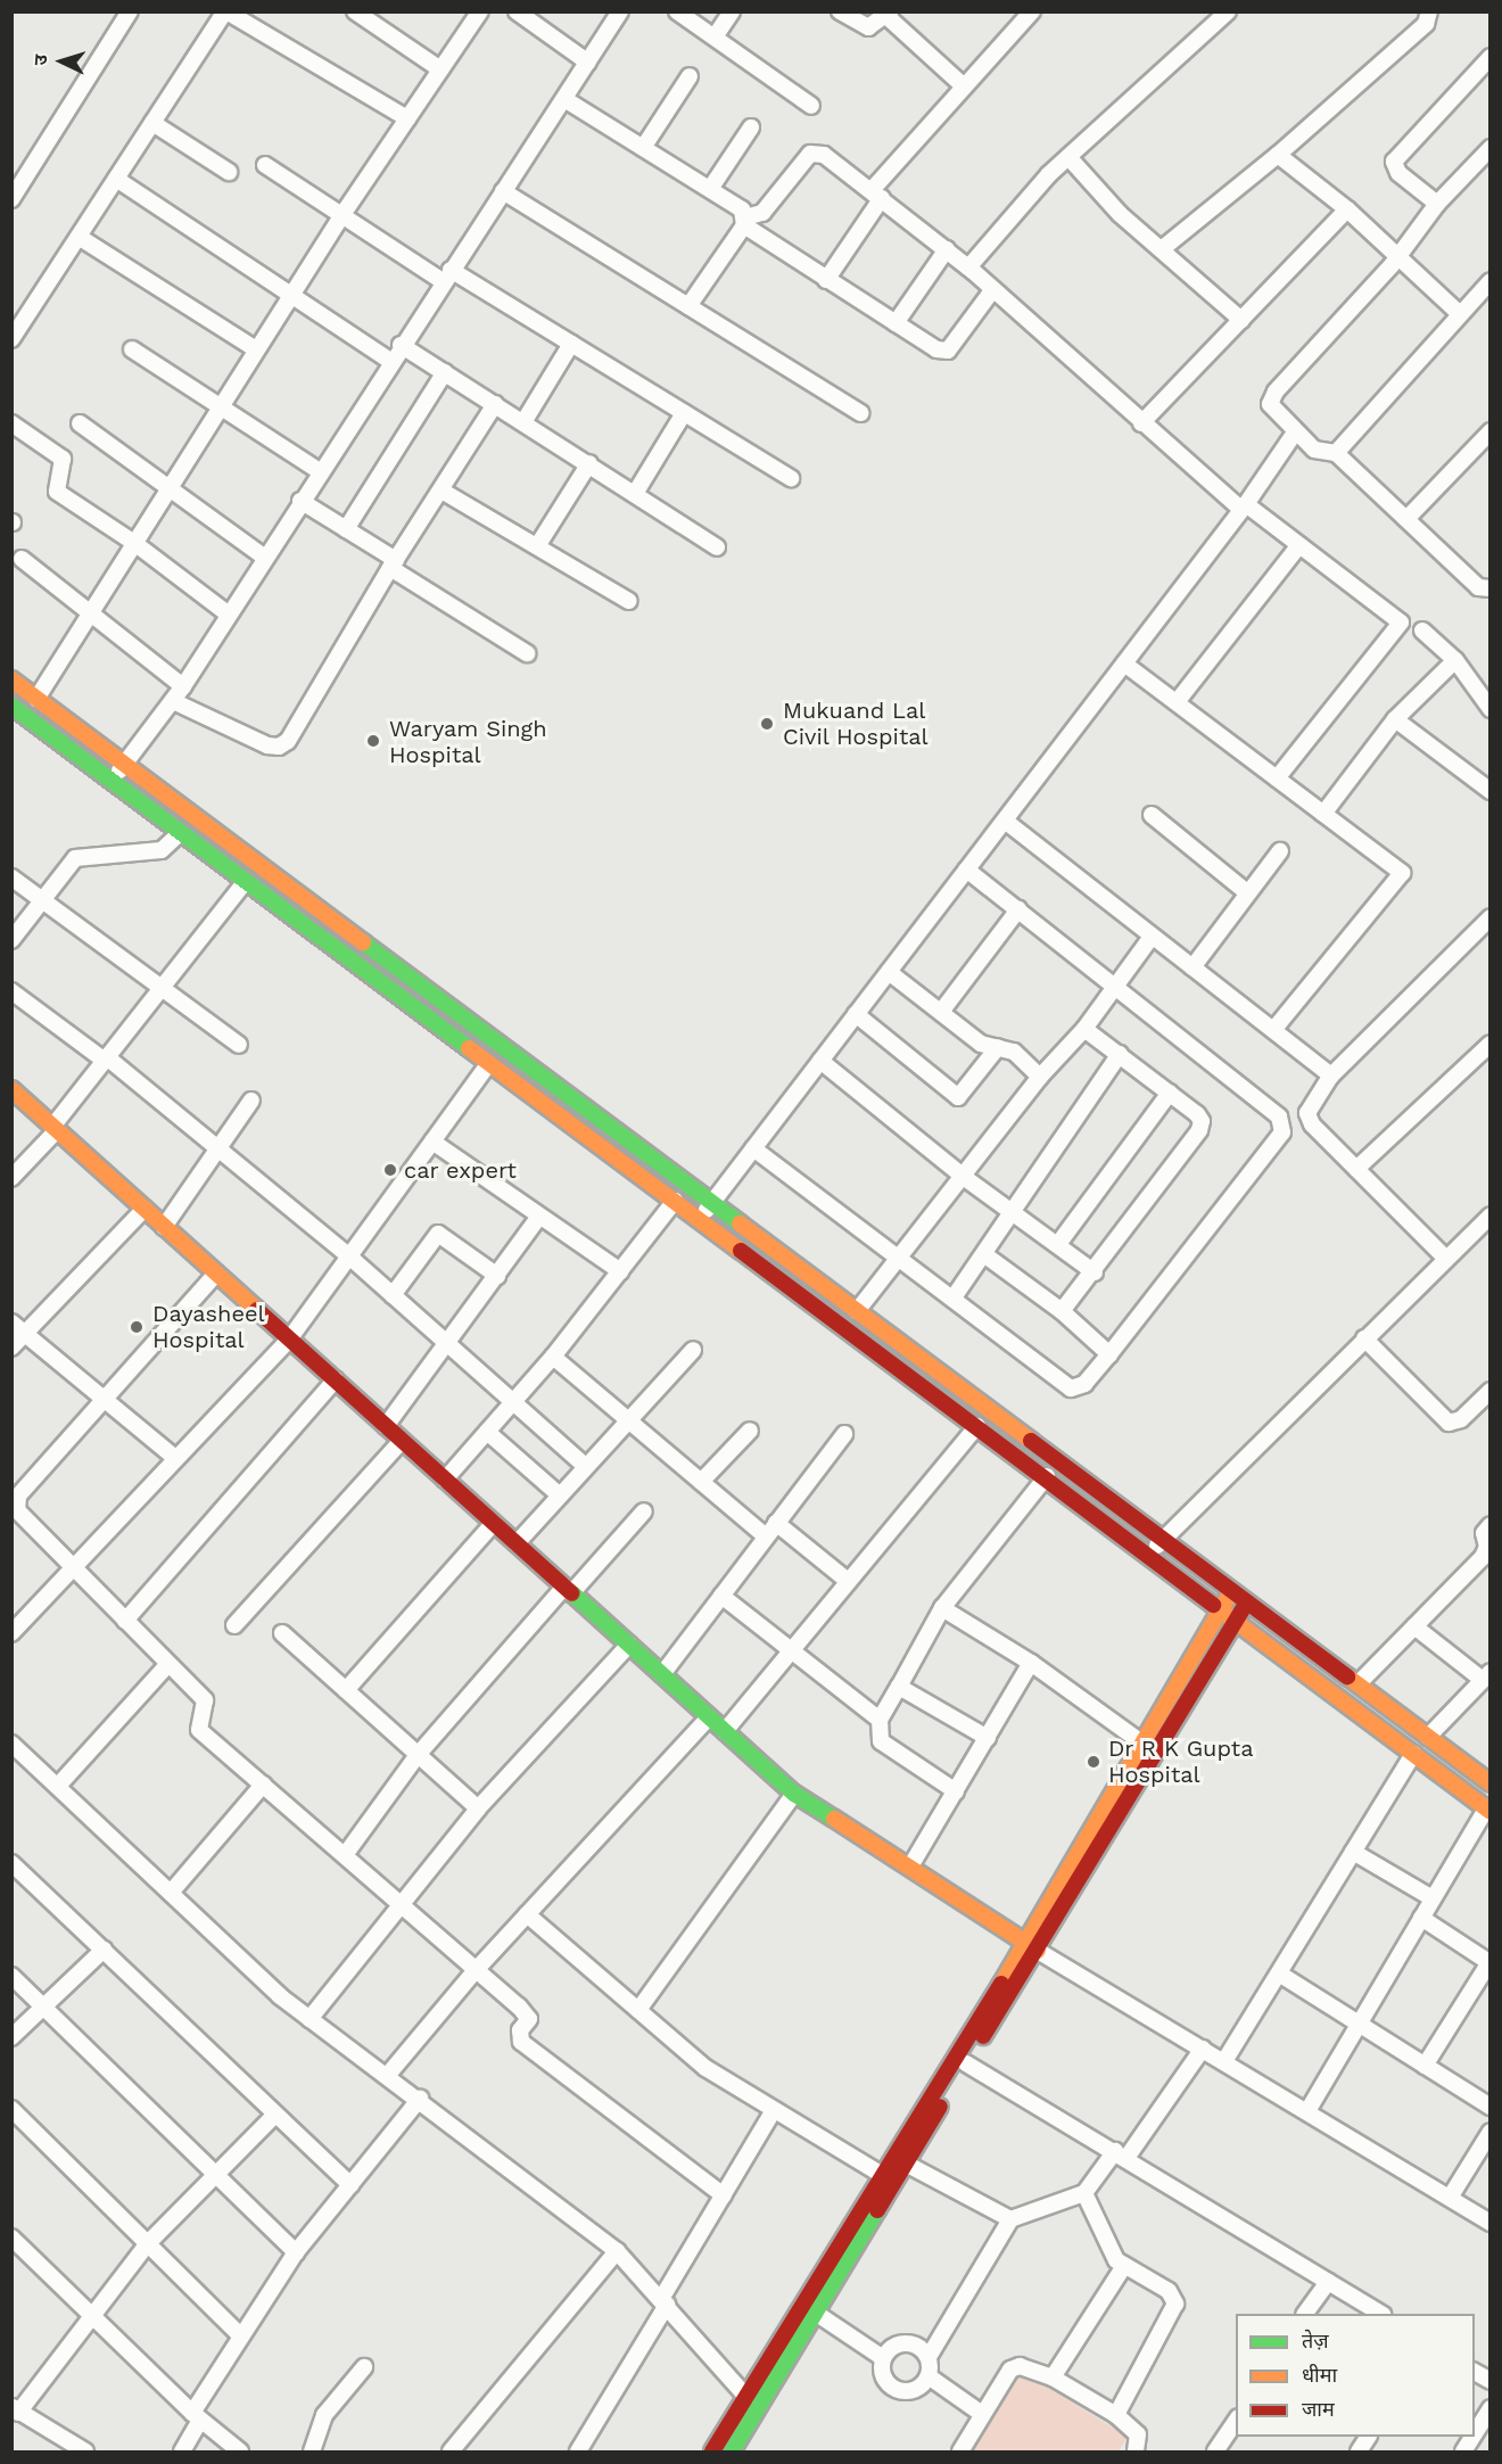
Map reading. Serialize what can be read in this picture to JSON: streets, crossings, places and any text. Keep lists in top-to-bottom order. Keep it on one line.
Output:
{"places":["Mukuand Lal Civil Hospital","Waryam Singh Hospital","car expert","Dayasheel Hospital","Dr R K Gupta Hospital"],"legend":["तेज़","धीमा","जाम"],"north":"left"}
